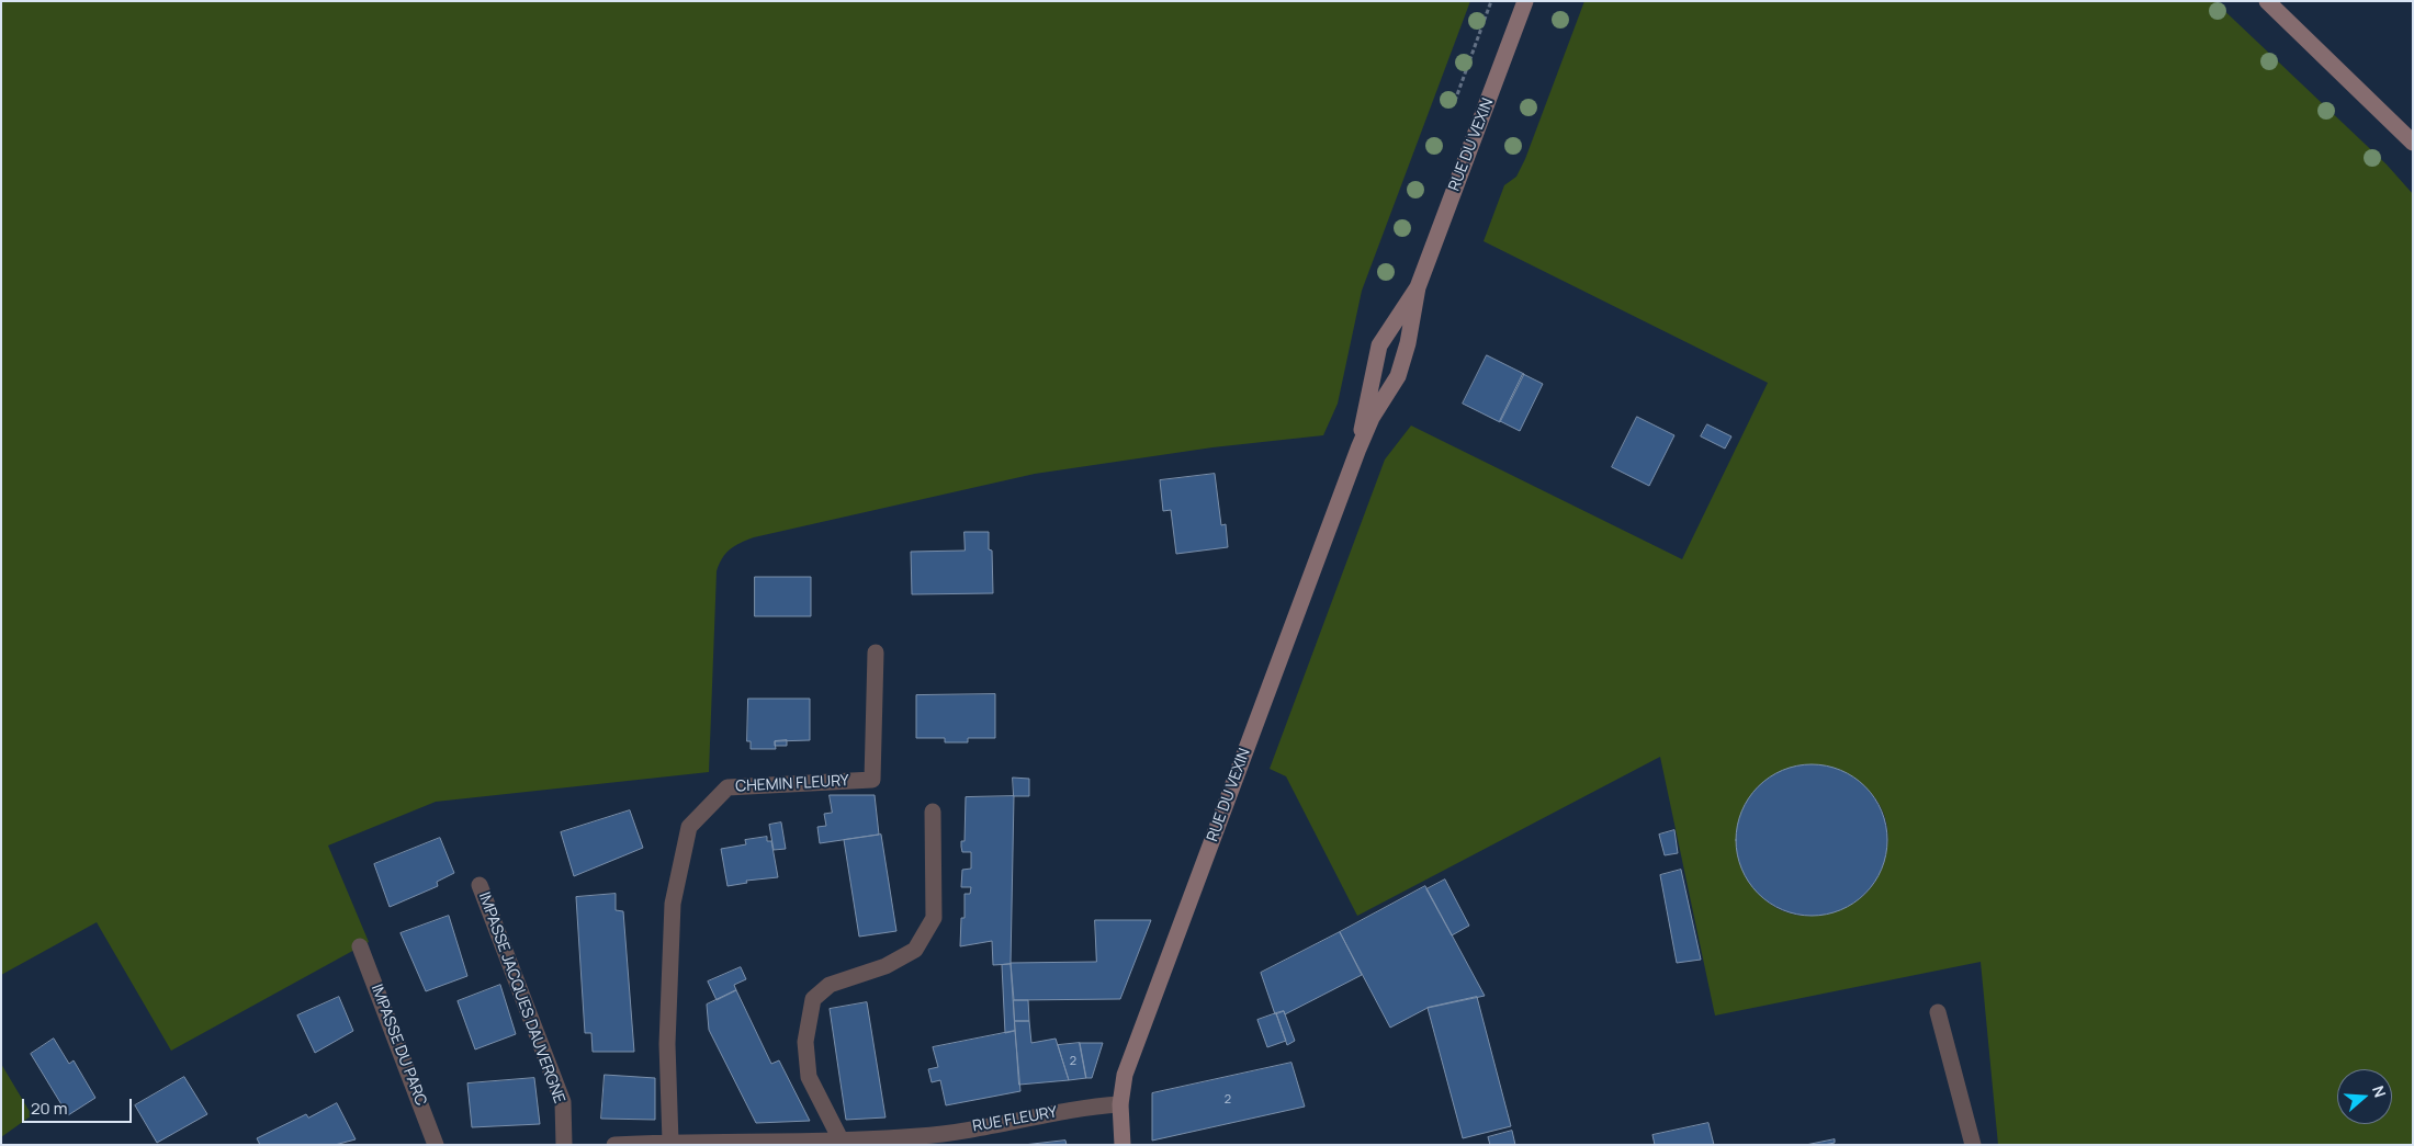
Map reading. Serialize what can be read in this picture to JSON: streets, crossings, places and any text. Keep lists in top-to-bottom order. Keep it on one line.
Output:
{"streets":{"street":["RUE DU VEXIN","CHEMIN FLEURY","IMPASSE JACQUES DAUVERGNE","IMPASSE DU PARC","RUE FLEURY"]},"crossings":[["RUE DU VEXIN","RUE FLEURY"],["CHEMIN FLEURY","RUE FLEURY"]],"house_numbers":["2","2"],"scale_bar":"20 m","north":"right"}
